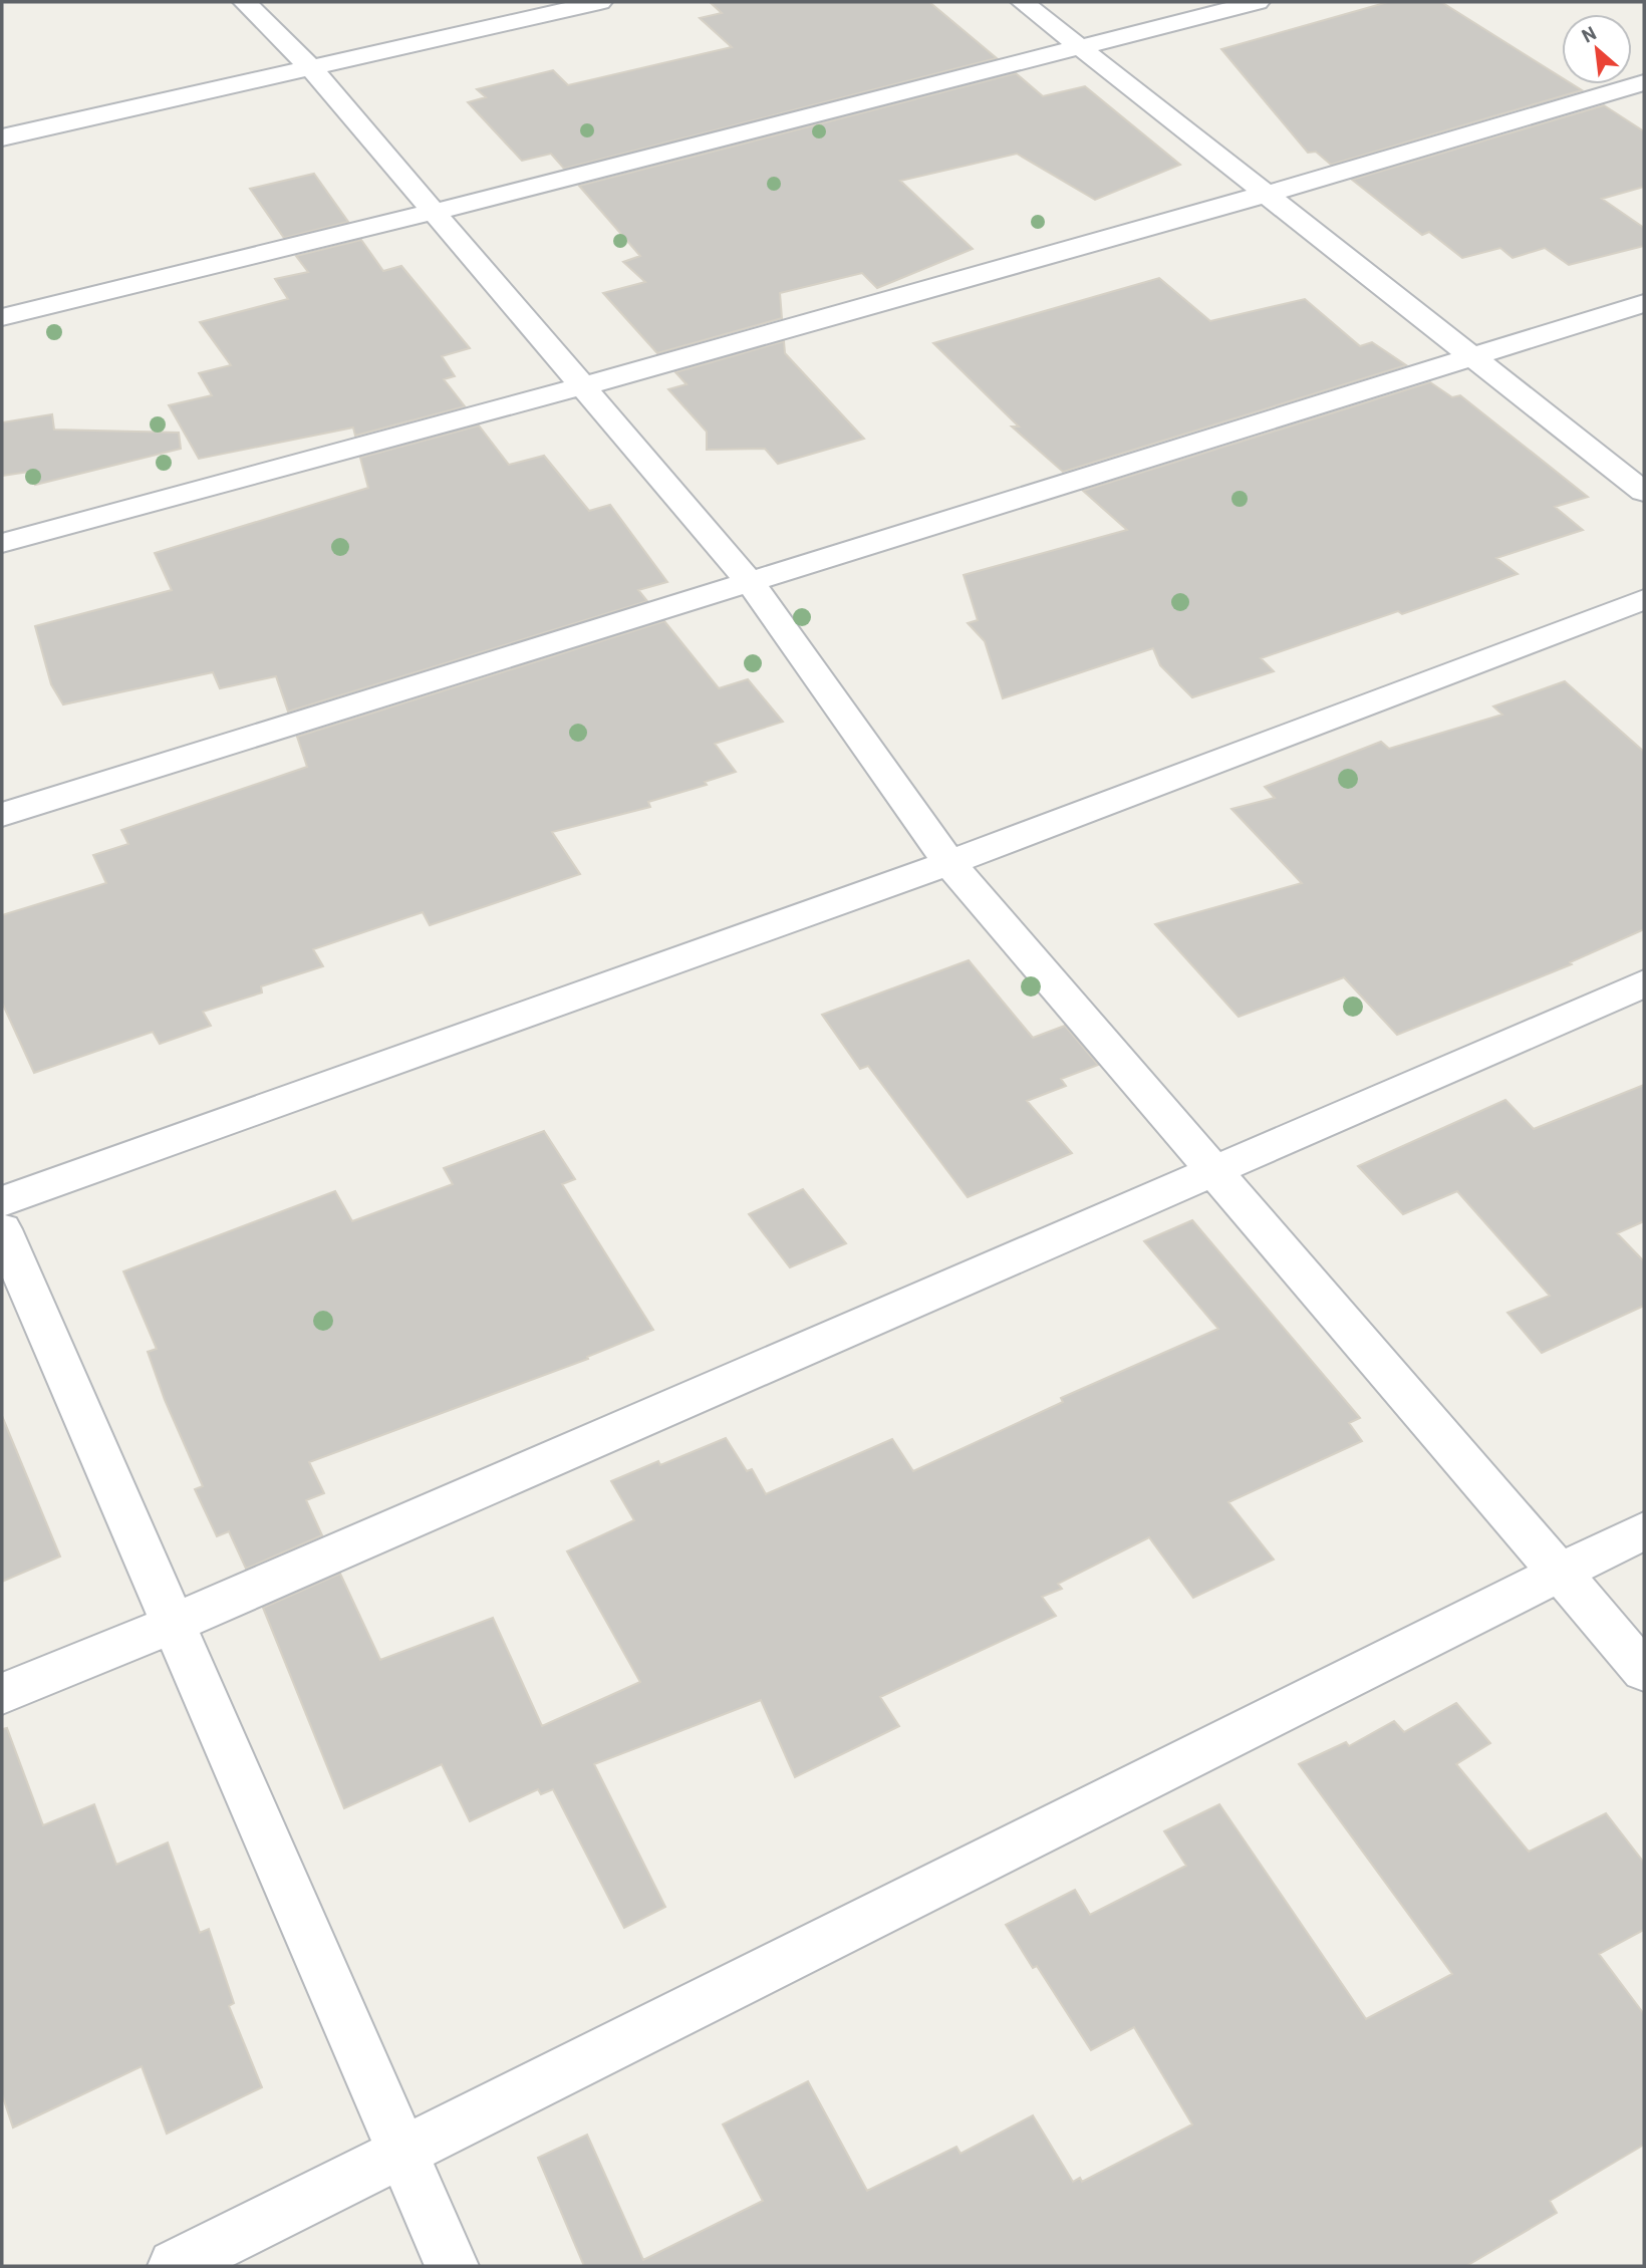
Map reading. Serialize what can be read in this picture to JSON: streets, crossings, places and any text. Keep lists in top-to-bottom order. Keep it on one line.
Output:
{"north":"top left"}
